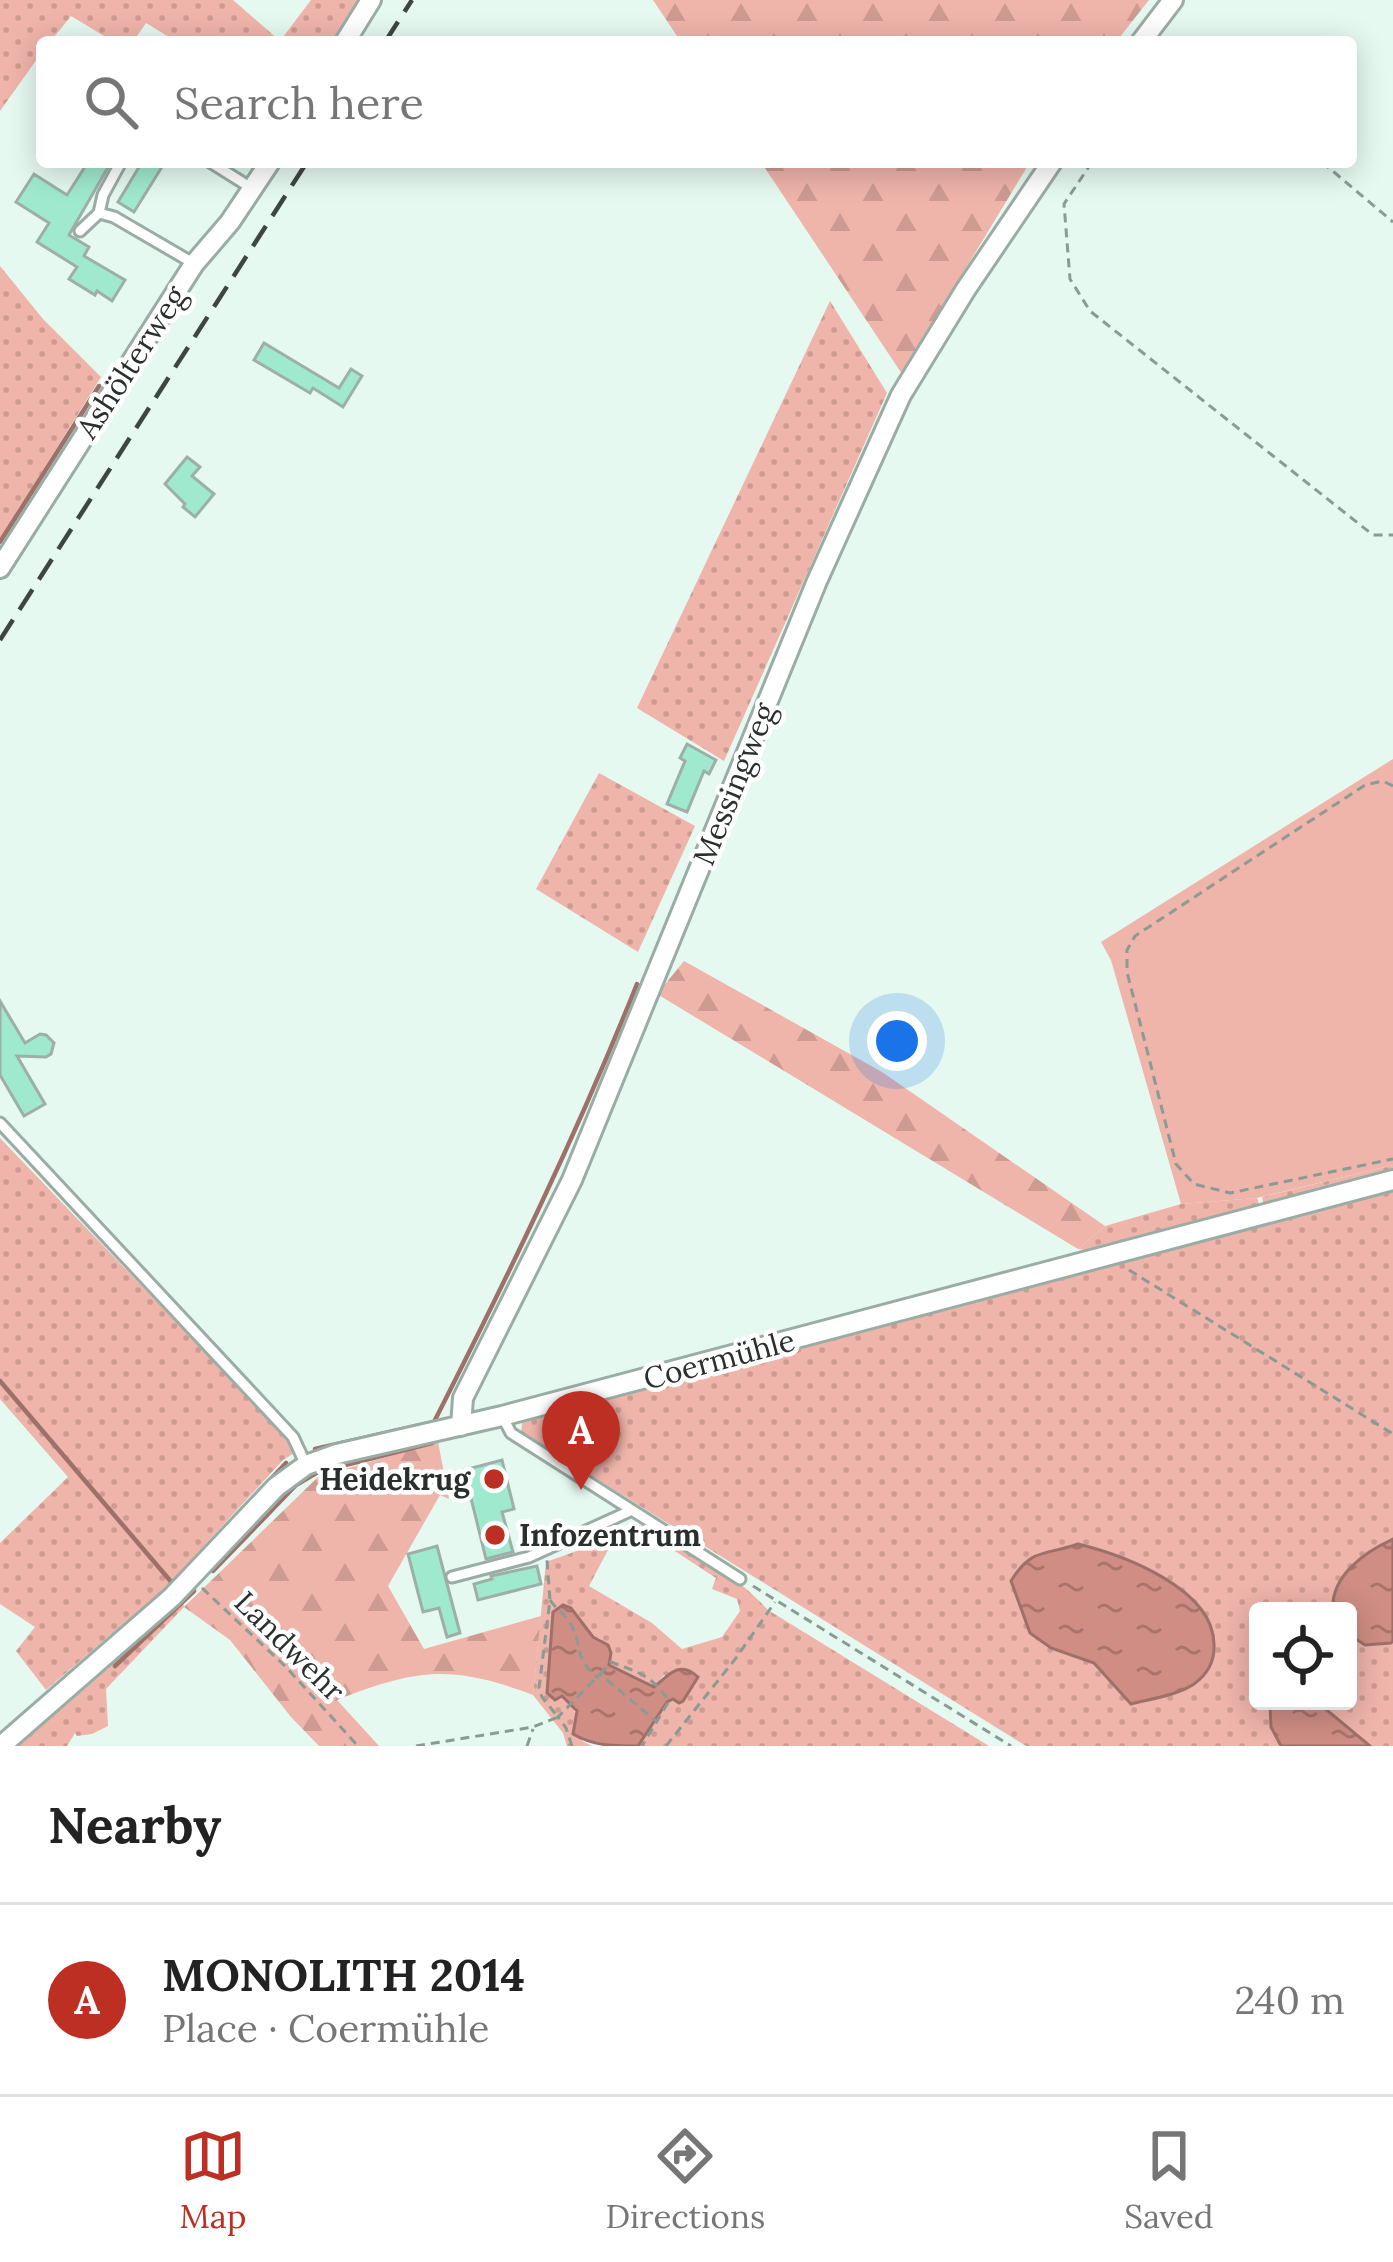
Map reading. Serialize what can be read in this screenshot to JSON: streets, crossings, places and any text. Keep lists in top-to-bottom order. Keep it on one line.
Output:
{"streets":{"street":["Ashölterweg","Messingweg","Coermühle"],"path":["Landwehr"]},"crossings":[["Messingweg","Coermühle"],["Coermühle","Landwehr"]],"places":["Heidekrug","Infozentrum"],"page":{"search":"Search here","pins":"A","heading":"Nearby","list":[{"mark":"A","name":"MONOLITH 2014","note":"Place · Coermühle","value":"240 m"}],"nav":["Map","Directions","Saved"]}}
